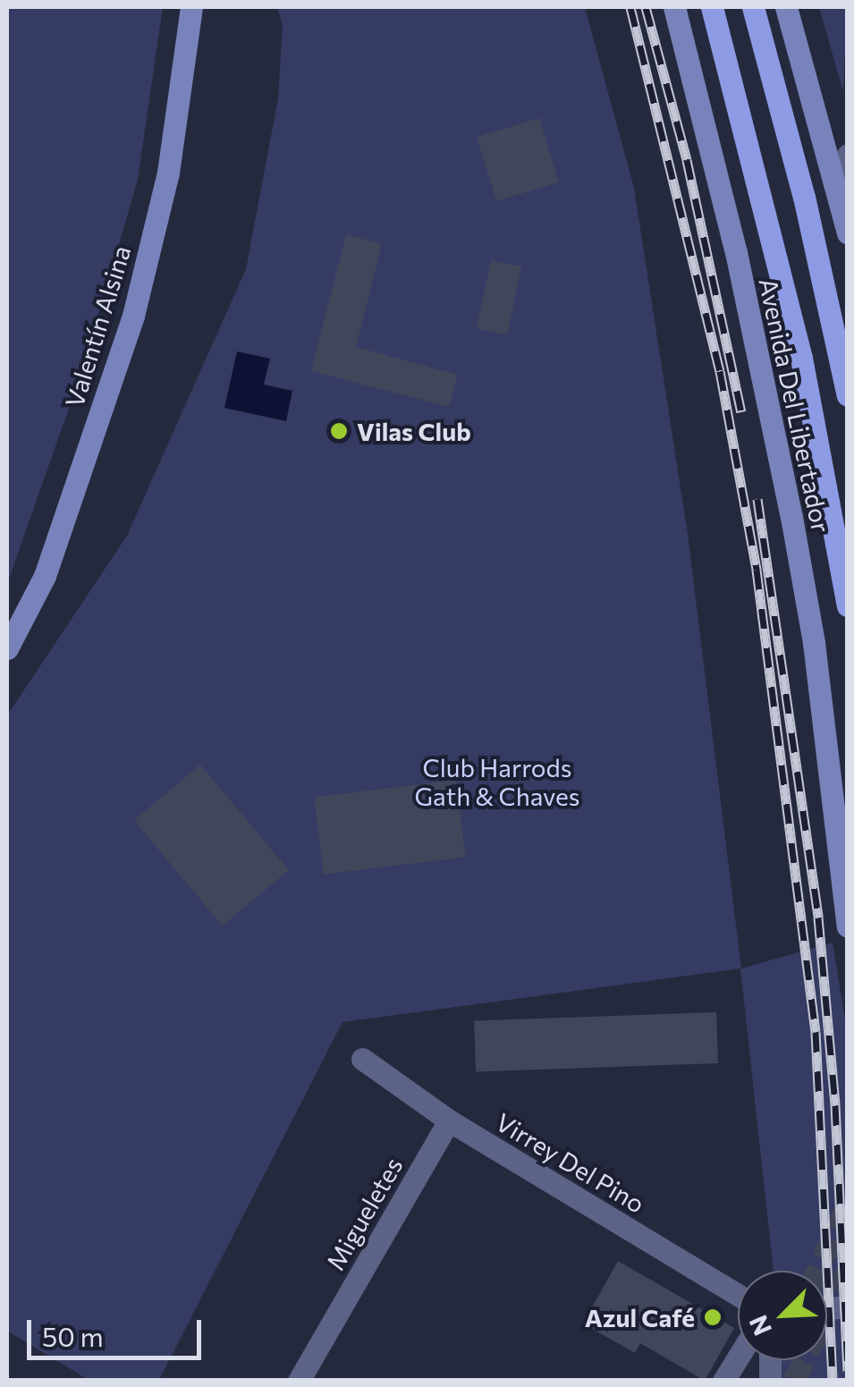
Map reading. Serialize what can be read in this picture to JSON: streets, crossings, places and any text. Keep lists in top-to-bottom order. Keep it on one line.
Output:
{"streets":{"main road":["Valentín Alsina","Avenida Del Libertador"],"street":["Virrey Del Pino","Migueletes"]},"crossings":[["Virrey Del Pino","Migueletes"]],"parks":["Club Harrods Gath & Chaves"],"places":["Vilas Club","Azul Café"],"scale_bar":"50 m","north":"bottom left"}
